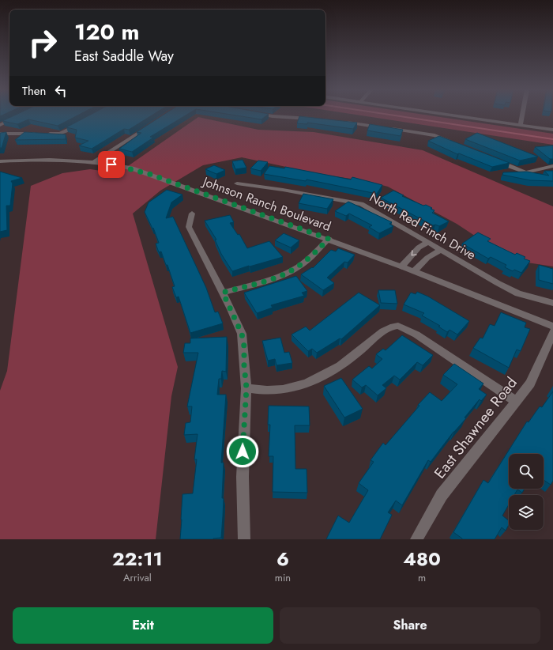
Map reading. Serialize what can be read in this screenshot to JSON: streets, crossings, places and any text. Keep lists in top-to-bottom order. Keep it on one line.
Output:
{"streets":{"street":["Johnson Ranch Boulevard","North Red Finch Drive","East Shawnee Road"]},"page":{"turn":["120 m","East Saddle Way"],"then":"Then","eta":["22:11","Arrival","6","min","480","m"],"buttons":["Exit","Share"]}}
